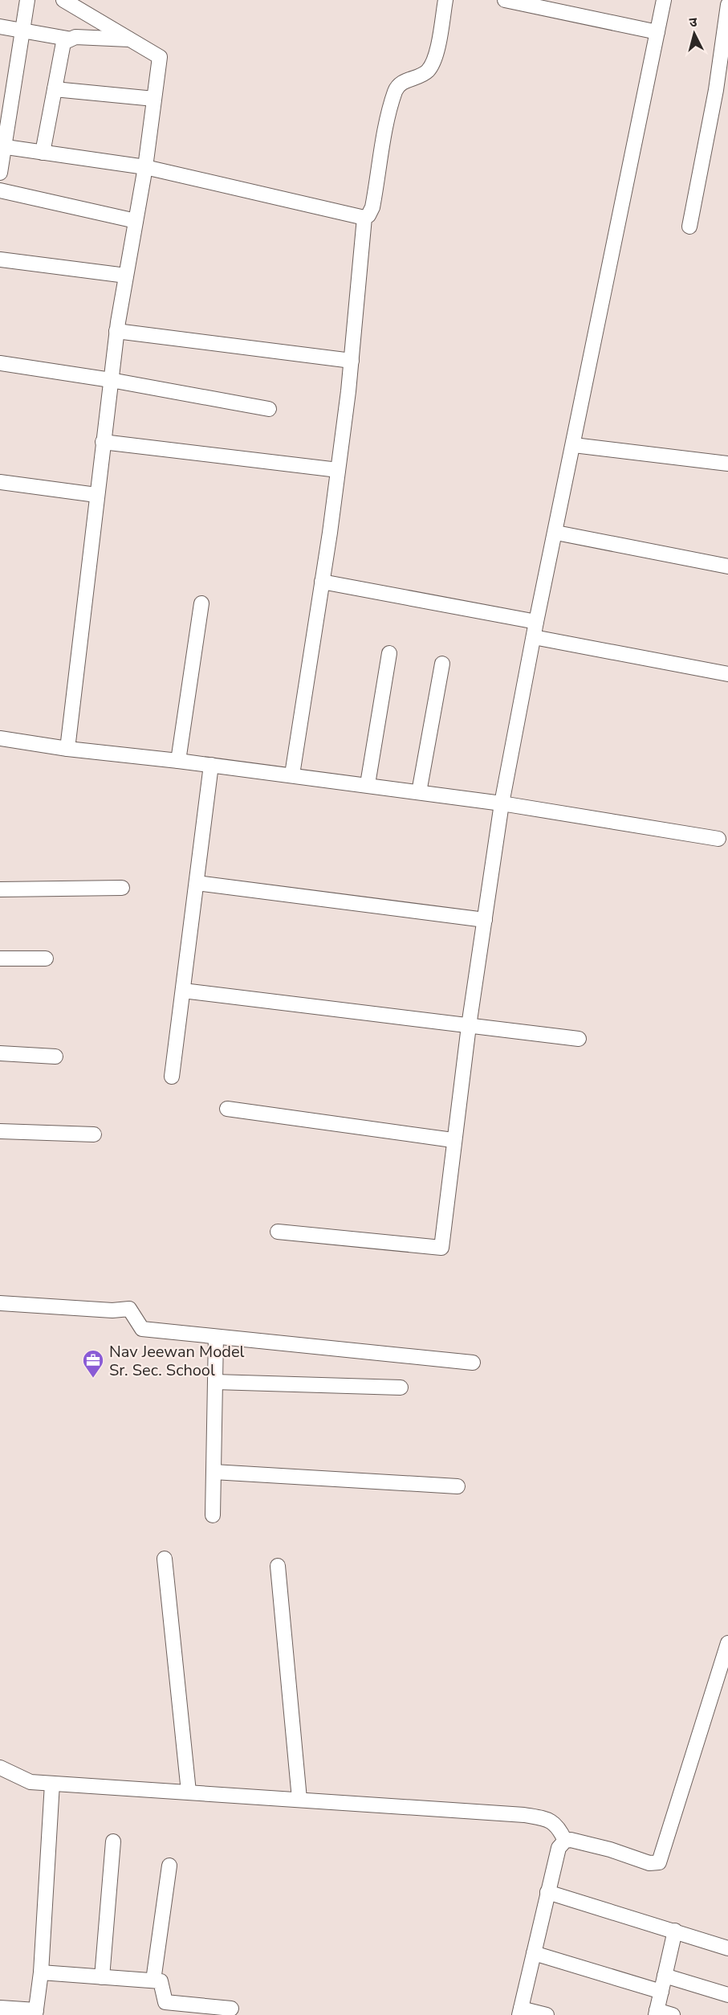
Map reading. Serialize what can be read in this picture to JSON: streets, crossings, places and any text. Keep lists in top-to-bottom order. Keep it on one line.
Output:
{"places":{"office":["Nav Jeewan Model Sr. Sec. School"]},"north":"top"}
